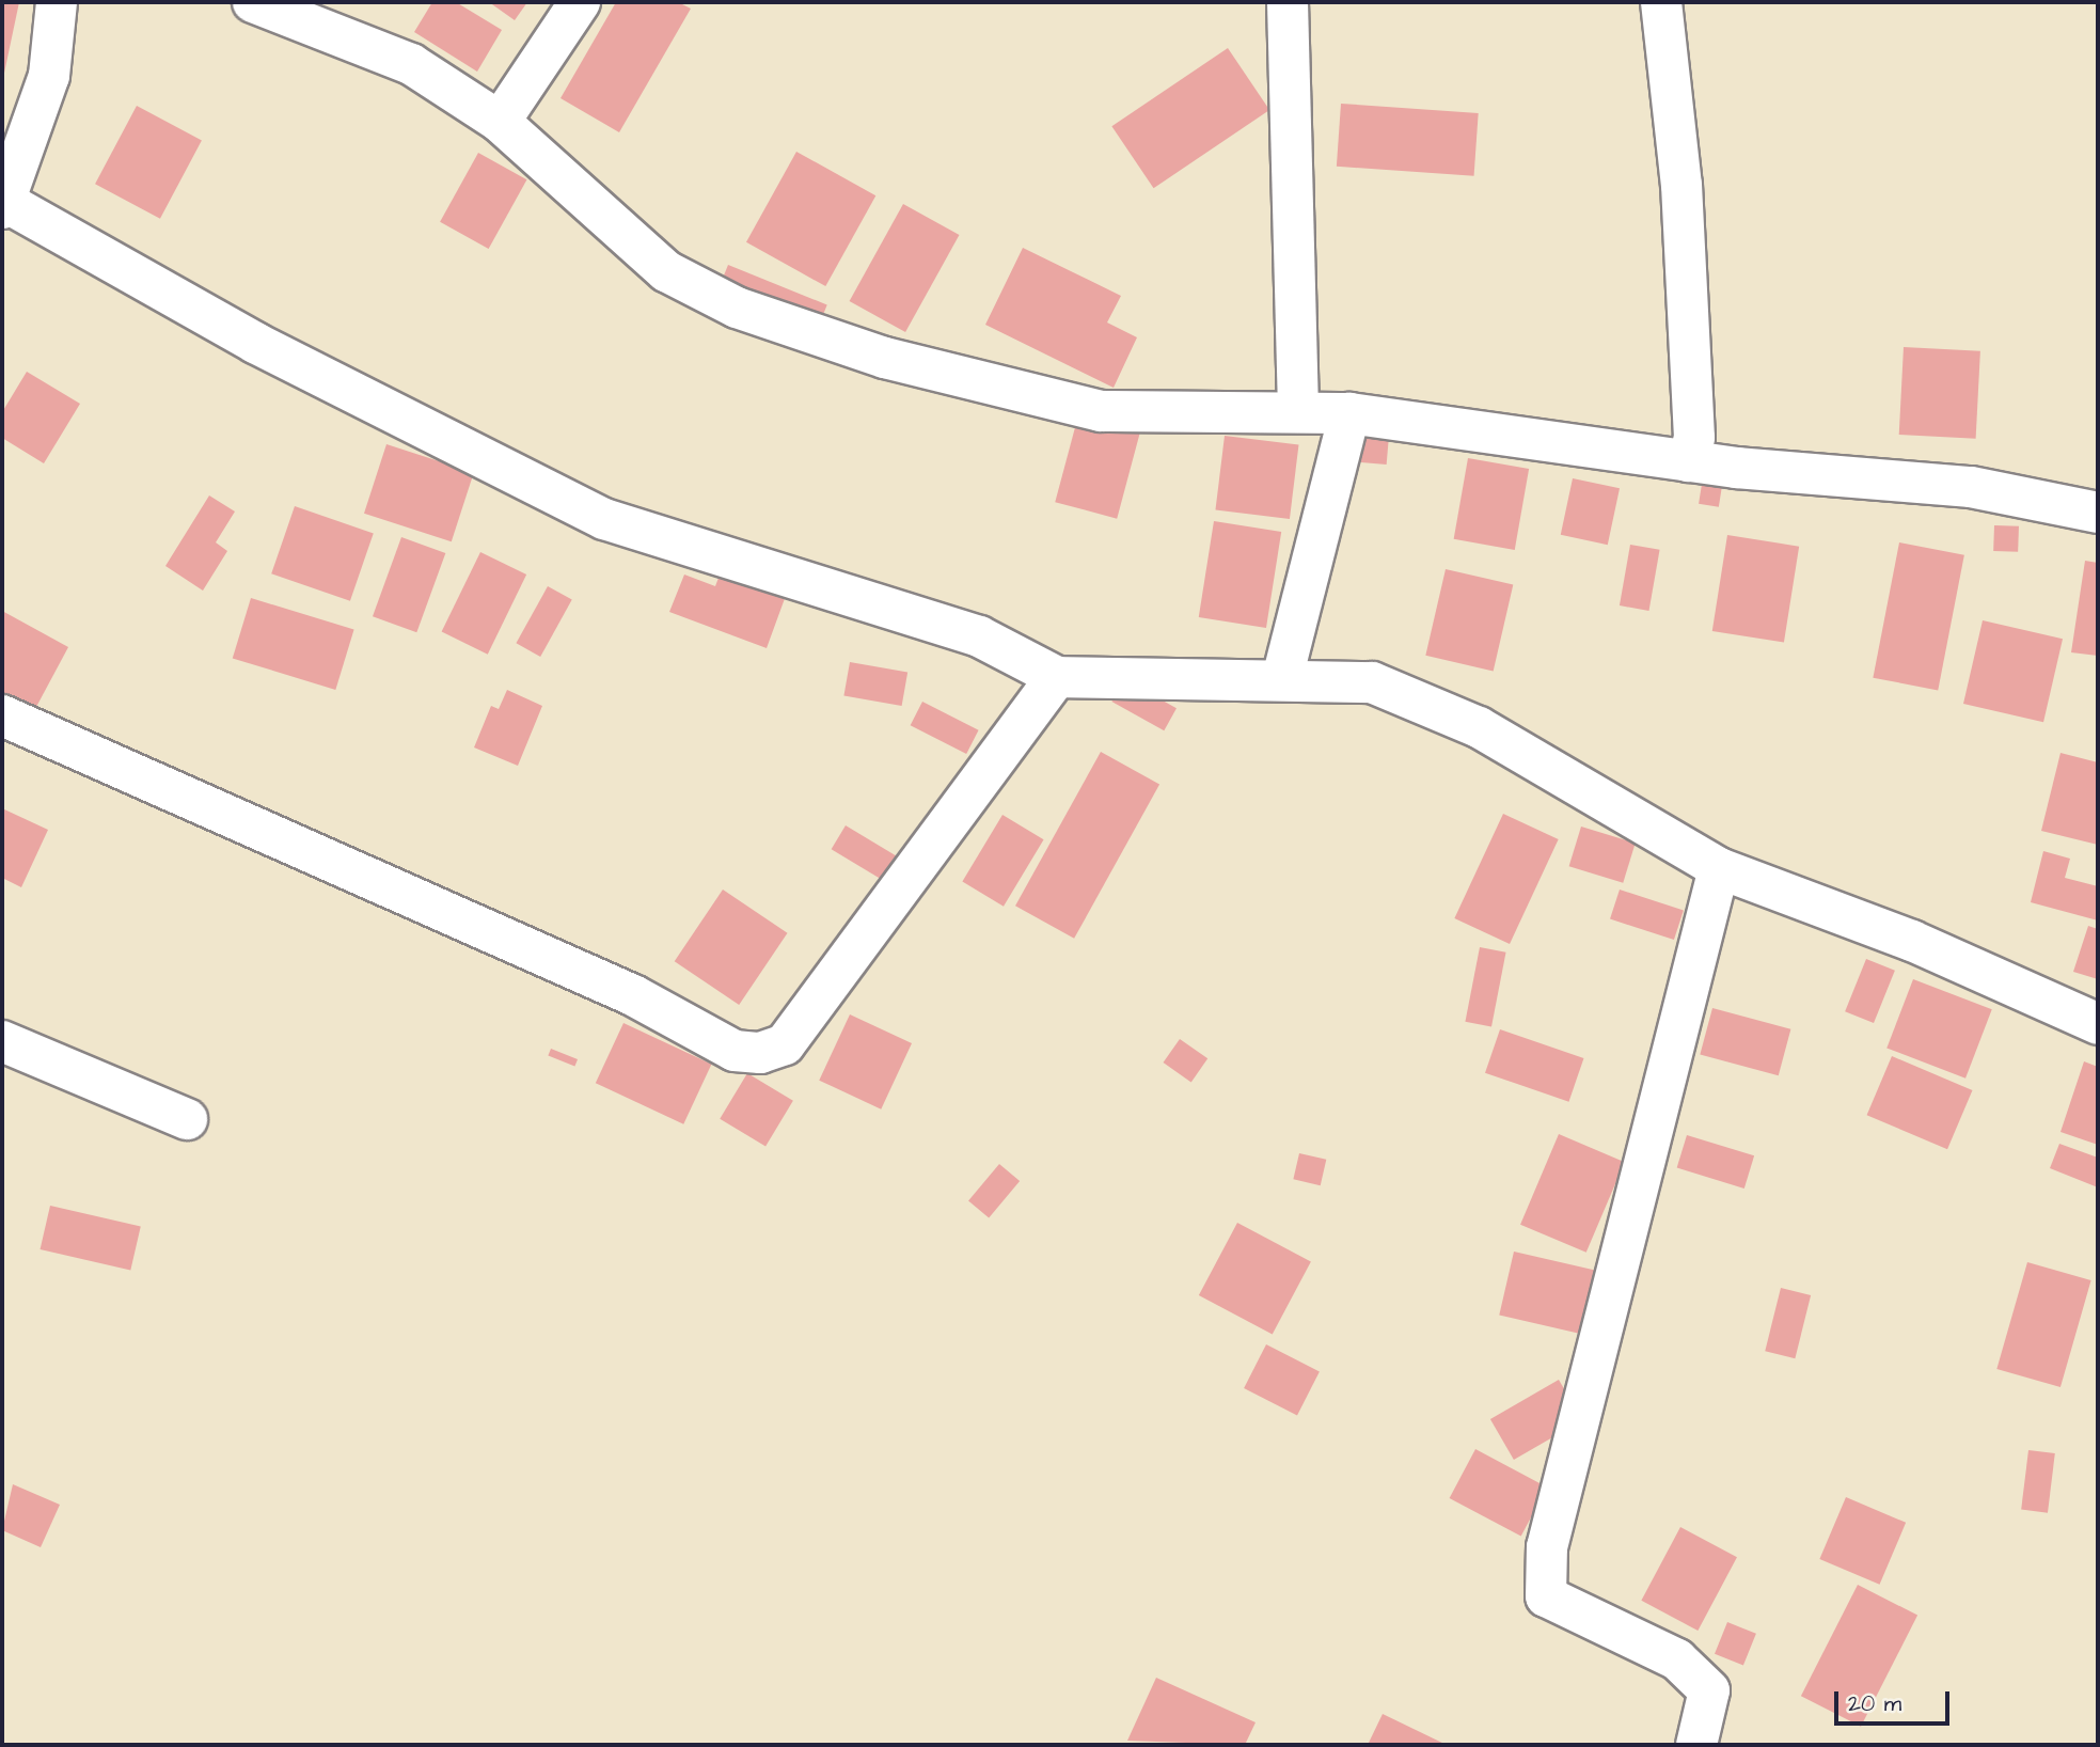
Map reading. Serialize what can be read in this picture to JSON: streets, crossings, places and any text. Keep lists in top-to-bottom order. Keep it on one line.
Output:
{"scale_bar":"20 m"}
